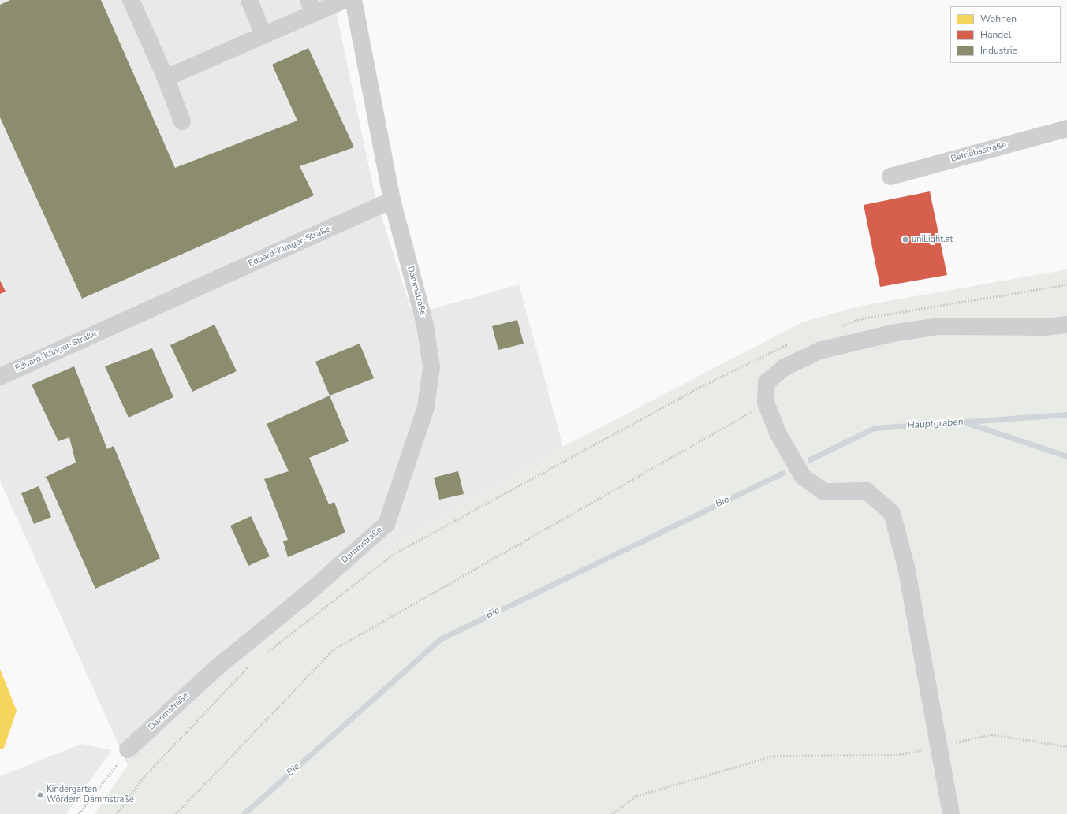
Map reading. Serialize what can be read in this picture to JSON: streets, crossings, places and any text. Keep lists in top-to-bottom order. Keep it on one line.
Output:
{"streets":{"street":["Betriebsstraße","Eduard-Klinger-Straße","Dammstraße"]},"crossings":[["Eduard-Klinger-Straße","Dammstraße"]],"water":["Hauptgraben","Bie"],"places":["uniLight.at","Kindergarten Wördern Dammstraße"],"legend":["Wohnen","Handel","Industrie"]}
